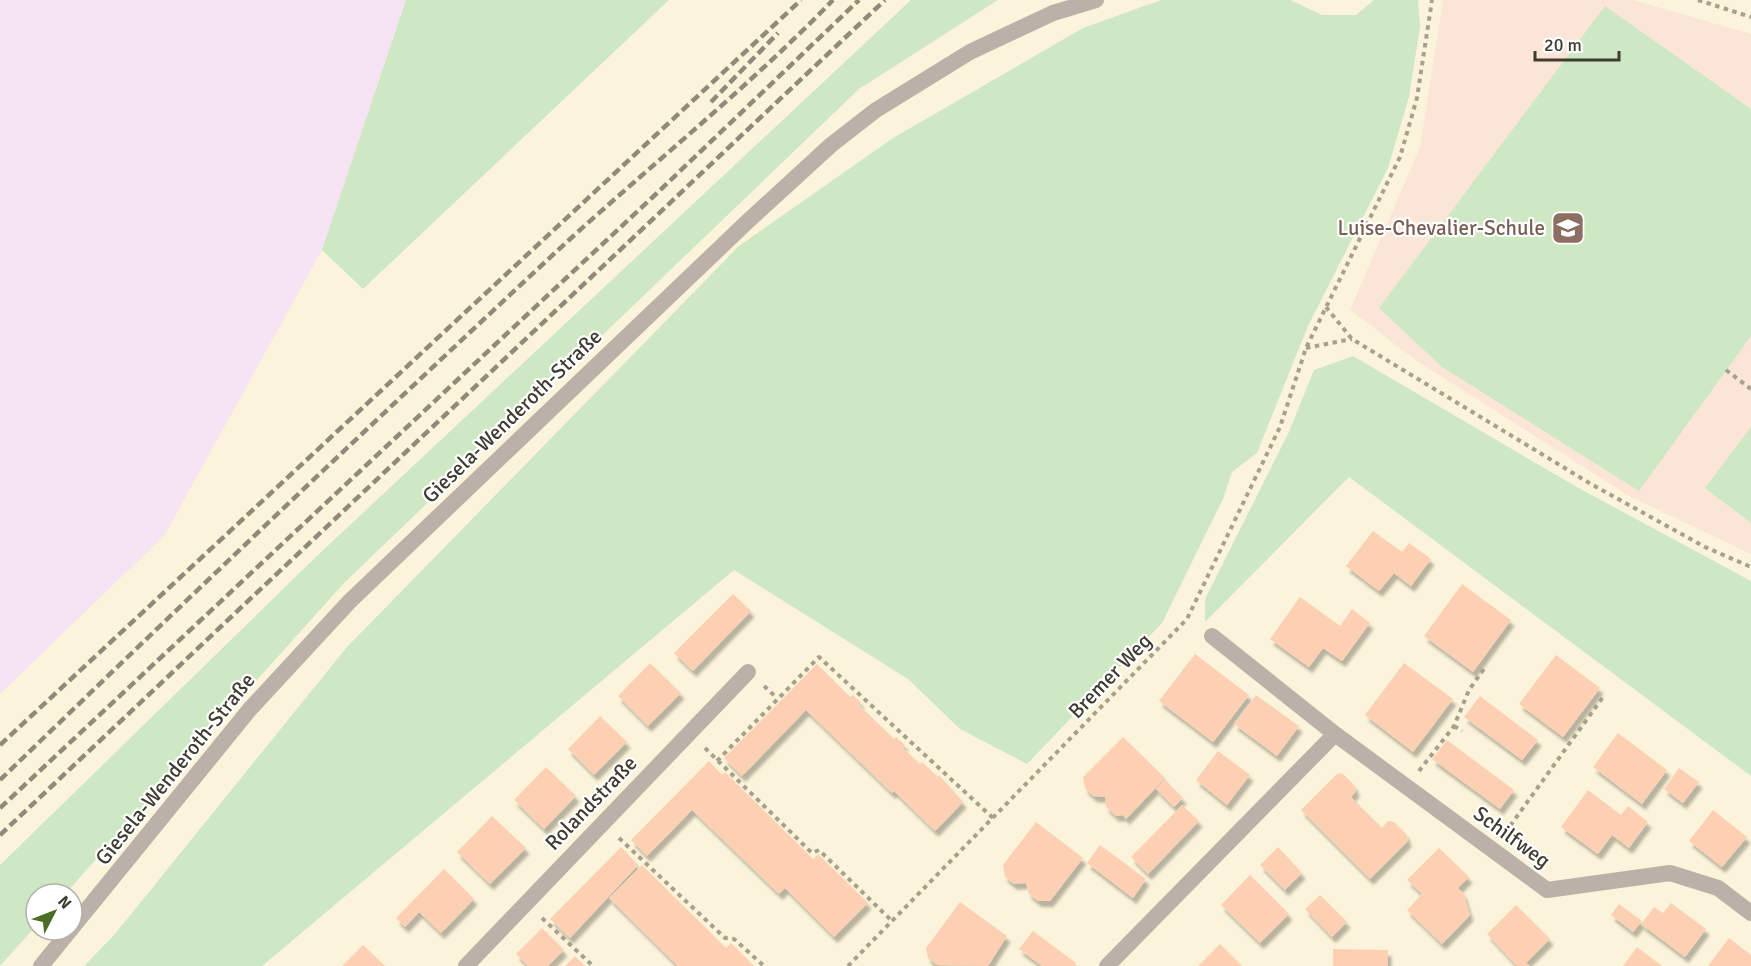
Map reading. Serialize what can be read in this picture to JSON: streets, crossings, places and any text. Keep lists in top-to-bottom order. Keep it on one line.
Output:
{"streets":{"street":["Giesela-Wenderoth-Straße","Rolandstraße","Schilfweg"],"path":["Bremer Weg"]},"places":{"school or university":["Luise-Chevalier-Schule"]},"scale_bar":"20 m","north":"top right"}
